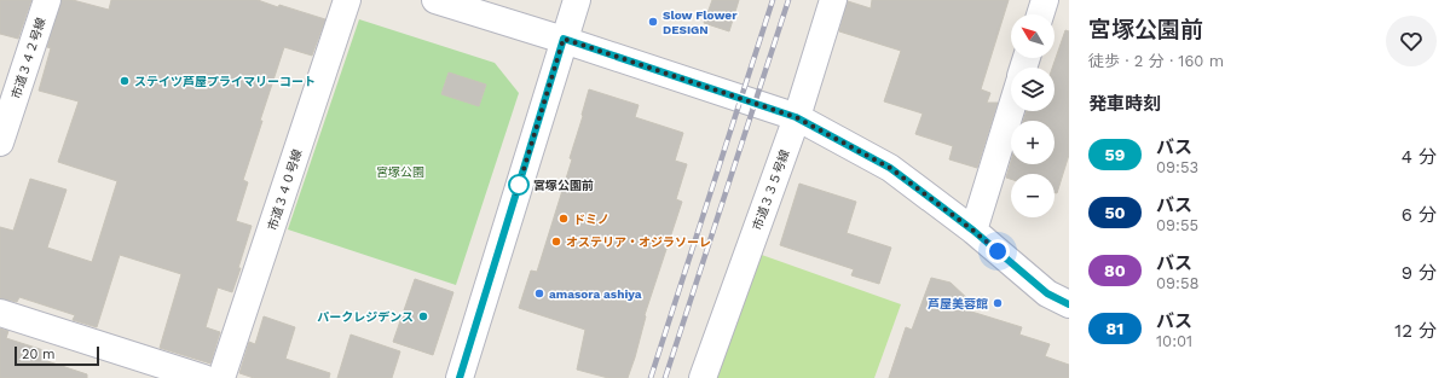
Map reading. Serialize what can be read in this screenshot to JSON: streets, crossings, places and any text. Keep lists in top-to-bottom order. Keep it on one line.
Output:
{"streets":{"street":["市道３４２号線","市道３４０号線","市道３３５号線"]},"parks":["宮塚公園"],"places":["Slow Flower DESIGN","ステイツ芦屋プライマリーコート","宮塚公園前","ドミノ","オステリア・オジラソーレ","amasora ashiya","芦屋美蓉館","パークレジデンス"],"lines":["bus line 59"],"scale_bar":"20 m","north":"top left","page":{"heading":[["宮塚公園前","徒歩 · 2 分 · 160 m"],"発車時刻"],"map_buttons":["+","−"],"list":[{"mark":"59","name":"バス","note":"09:53","value":"4 分"},{"mark":"50","name":"バス","note":"09:55","value":"6 分"},{"mark":"80","name":"バス","note":"09:58","value":"9 分"},{"mark":"81","name":"バス","note":"10:01","value":"12 分"}],"scale":"20 m"}}
